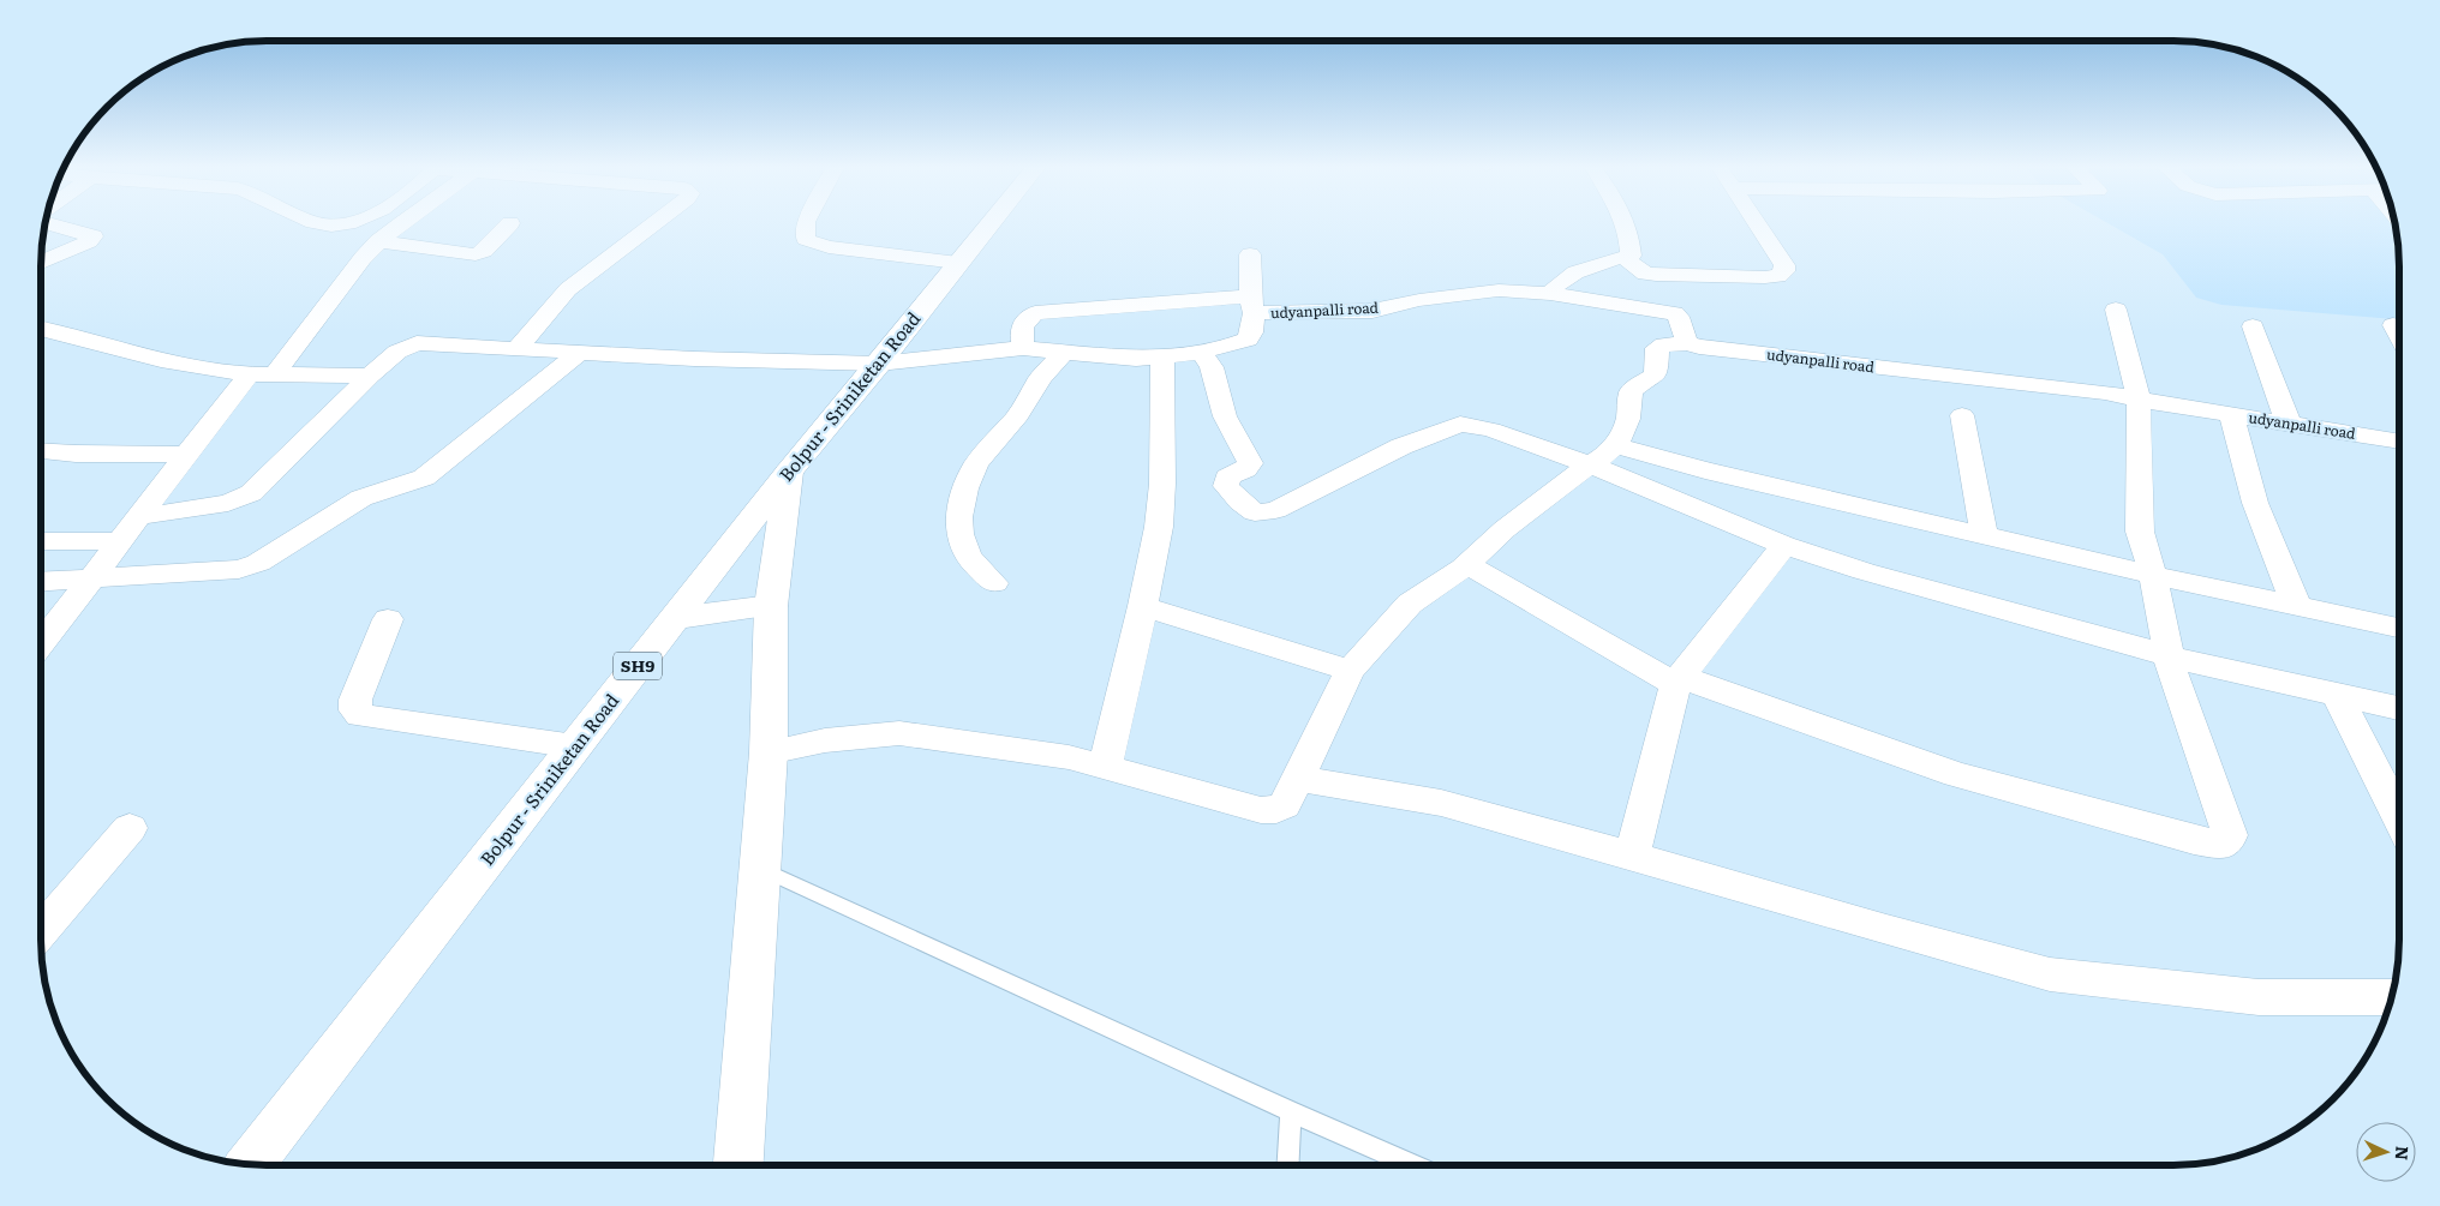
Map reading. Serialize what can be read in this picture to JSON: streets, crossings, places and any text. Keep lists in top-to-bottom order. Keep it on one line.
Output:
{"streets":{"main road":["Bolpur - Sriniketan Road","SH9"],"street":["udyanpalli road"]},"crossings":[["udyanpalli road","Bolpur - Sriniketan Road"]],"north":"right"}
